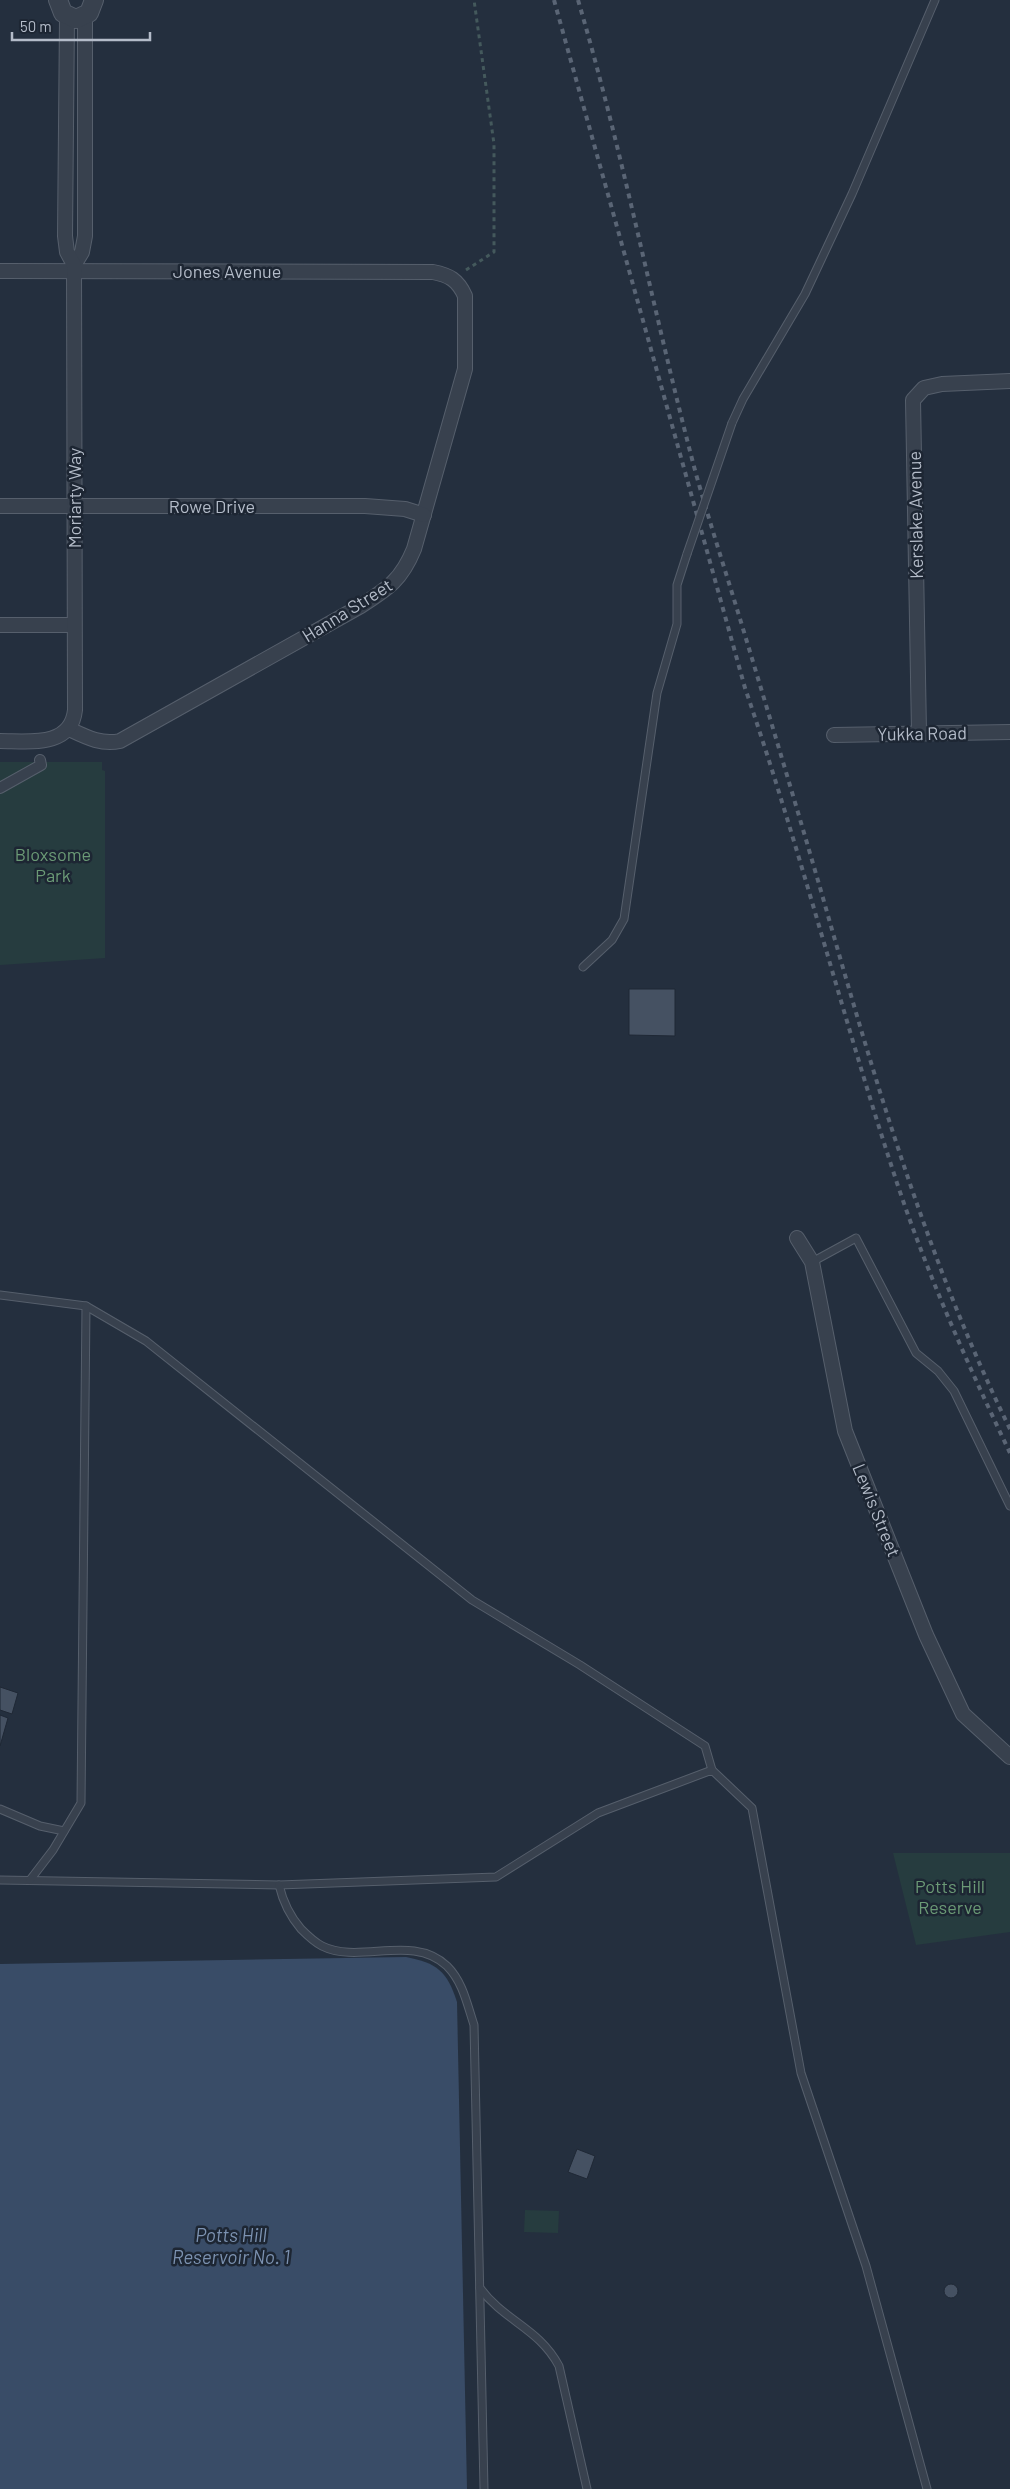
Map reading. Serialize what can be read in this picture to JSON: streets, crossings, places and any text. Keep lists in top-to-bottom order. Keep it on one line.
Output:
{"streets":{"street":["Jones Avenue","Moriarty Way","Rowe Drive","Kerslake Avenue","Hanna Street","Yukka Road","Lewis Street"]},"crossings":[["Jones Avenue","Moriarty Way"],["Jones Avenue","Hanna Street"],["Moriarty Way","Rowe Drive"],["Moriarty Way","Hanna Street"],["Rowe Drive","Hanna Street"],["Kerslake Avenue","Yukka Road"]],"water":["Potts Hill Reservoir No. 1"],"parks":["Bloxsome Park","Potts Hill Reserve"],"scale_bar":"50 m"}
